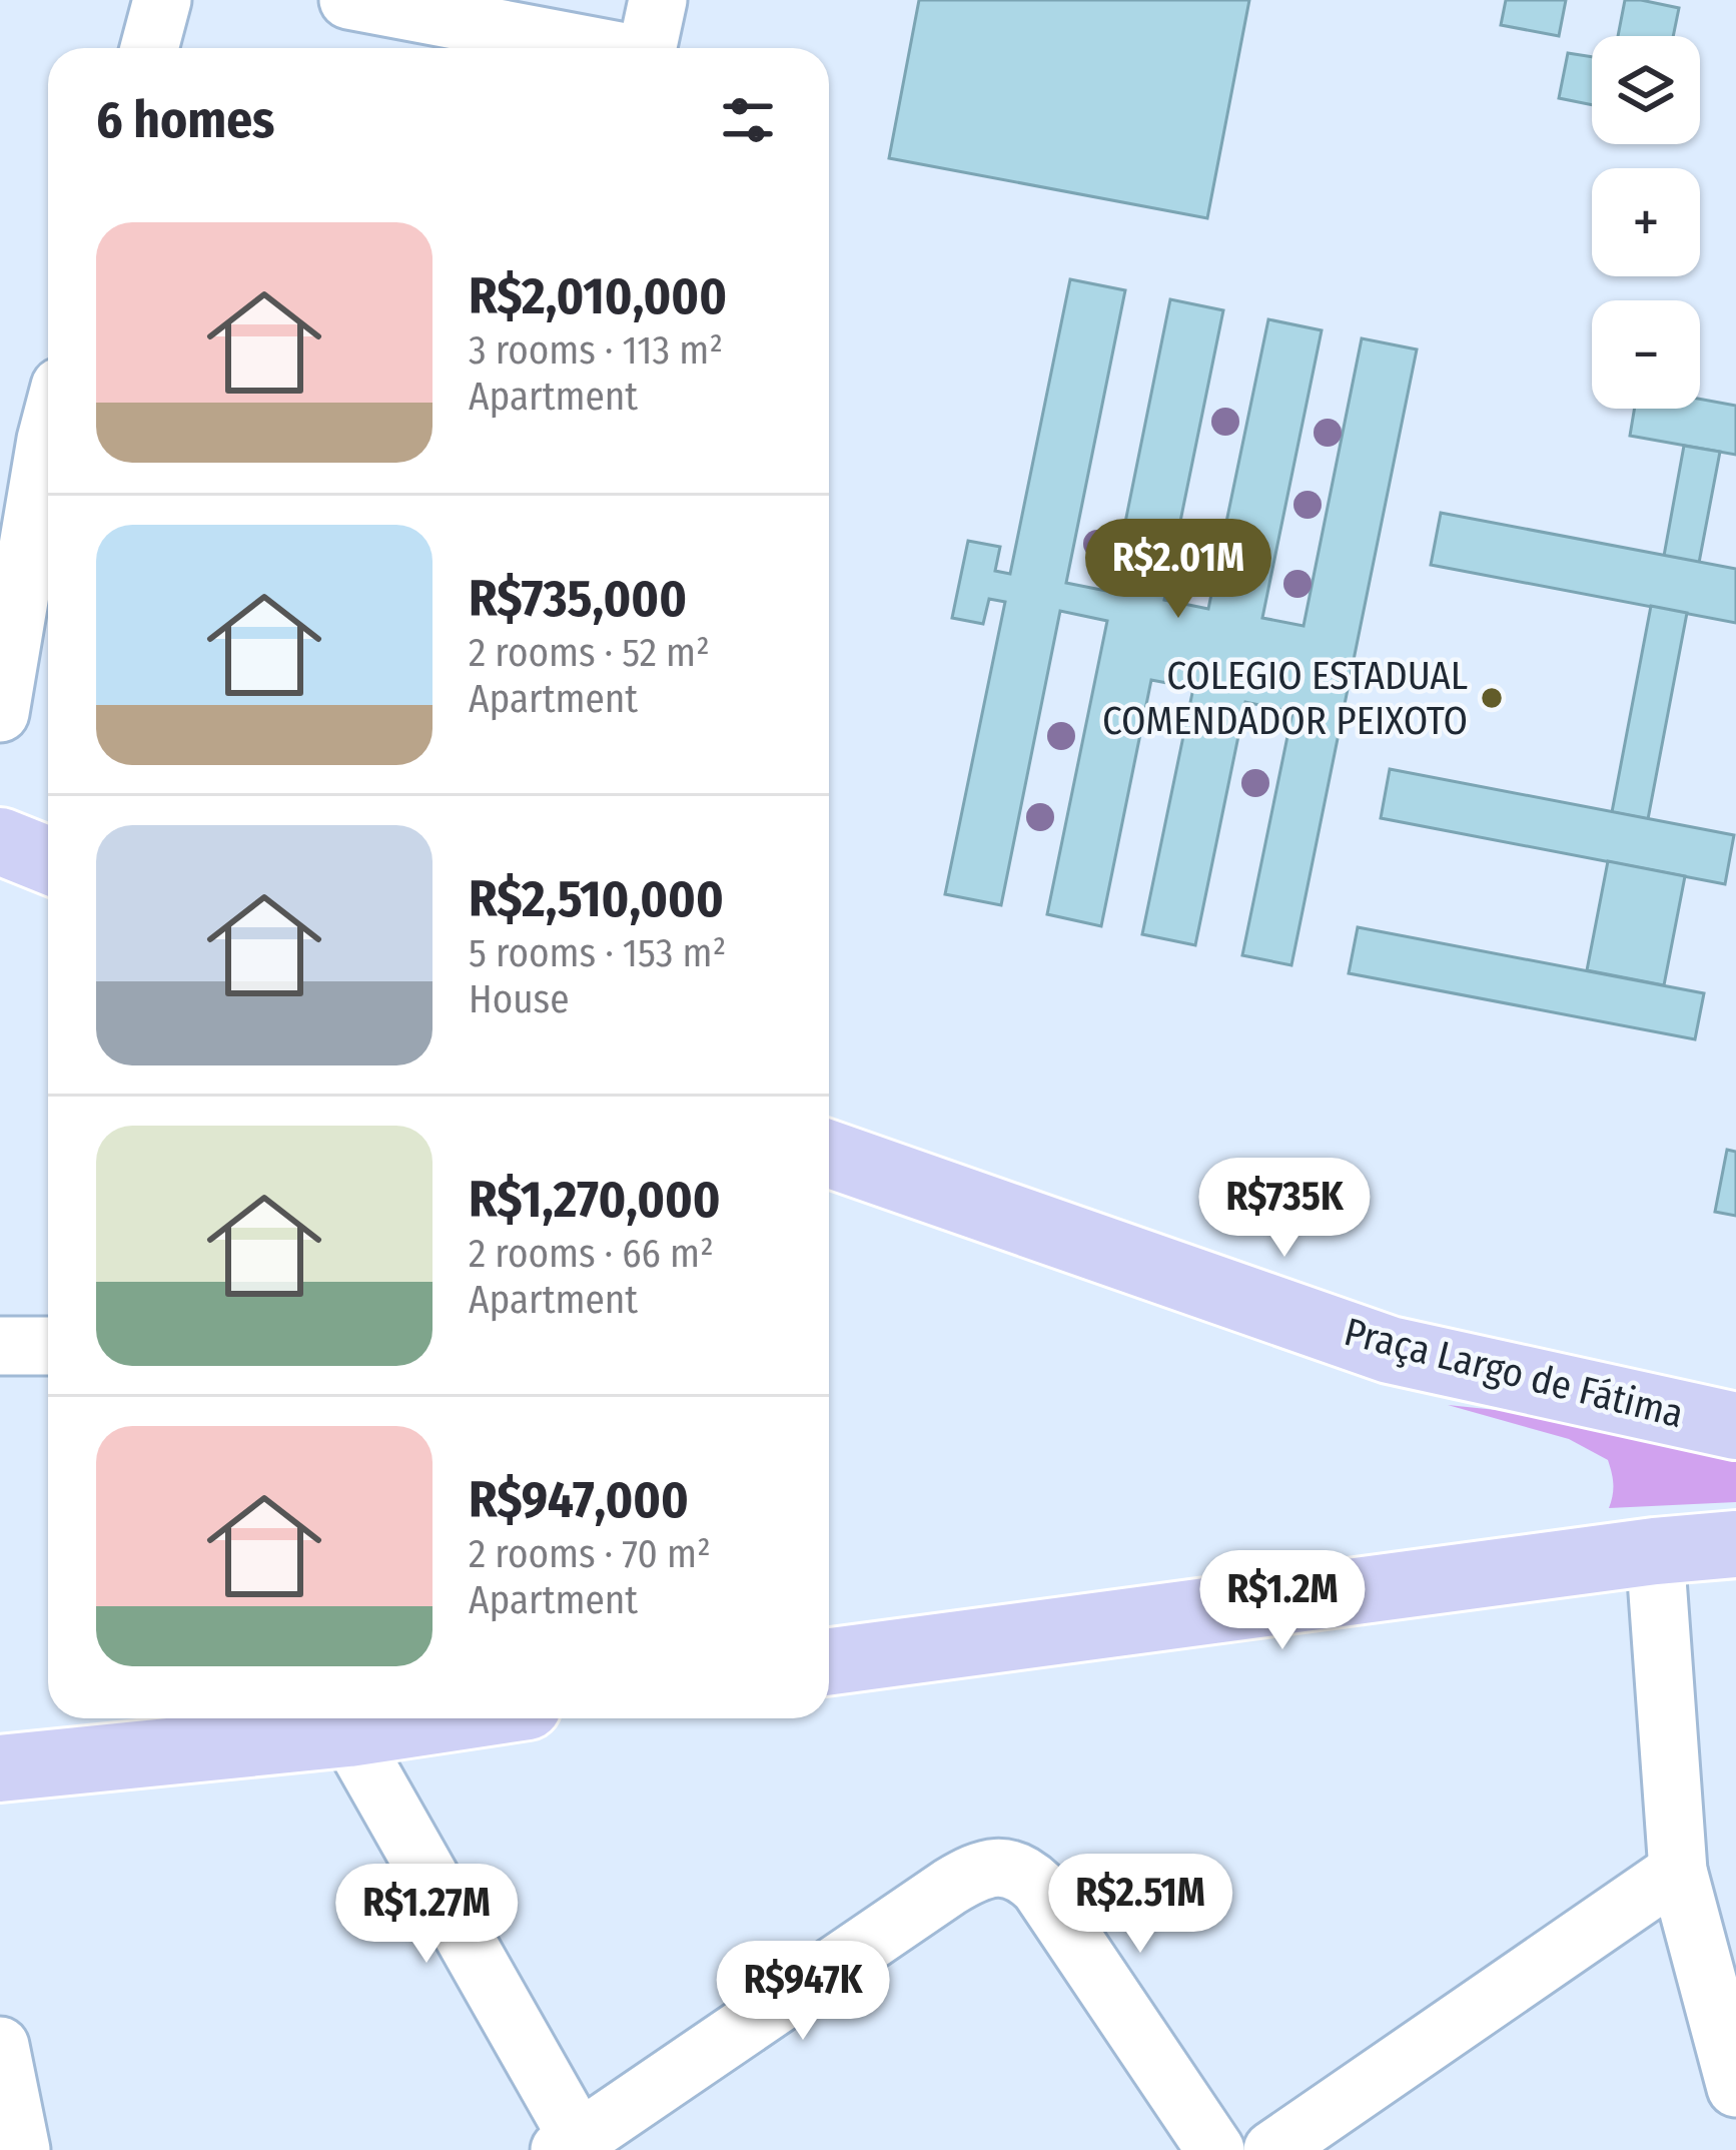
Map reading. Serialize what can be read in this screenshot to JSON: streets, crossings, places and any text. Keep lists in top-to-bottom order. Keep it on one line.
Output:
{"streets":{"main road":["Praça Largo de Fátima"]},"places":["COLEGIO ESTADUAL COMENDADOR PEIXOTO"],"page":{"map_buttons":["+","−"],"heading":"6 homes","list":[{"name":"R$2,010,000","note":"3 rooms · 113 m² · Apartment"},{"name":"R$735,000","note":"2 rooms · 52 m² · Apartment"},{"name":"R$2,510,000","note":"5 rooms · 153 m² · House"},{"name":"R$1,270,000","note":"2 rooms · 66 m² · Apartment"},{"name":"R$947,000","note":"2 rooms · 70 m² · Apartment"}],"price":["R$2.01M","R$735K","R$1.2M","R$2.51M","R$1.27M","R$947K"]}}
